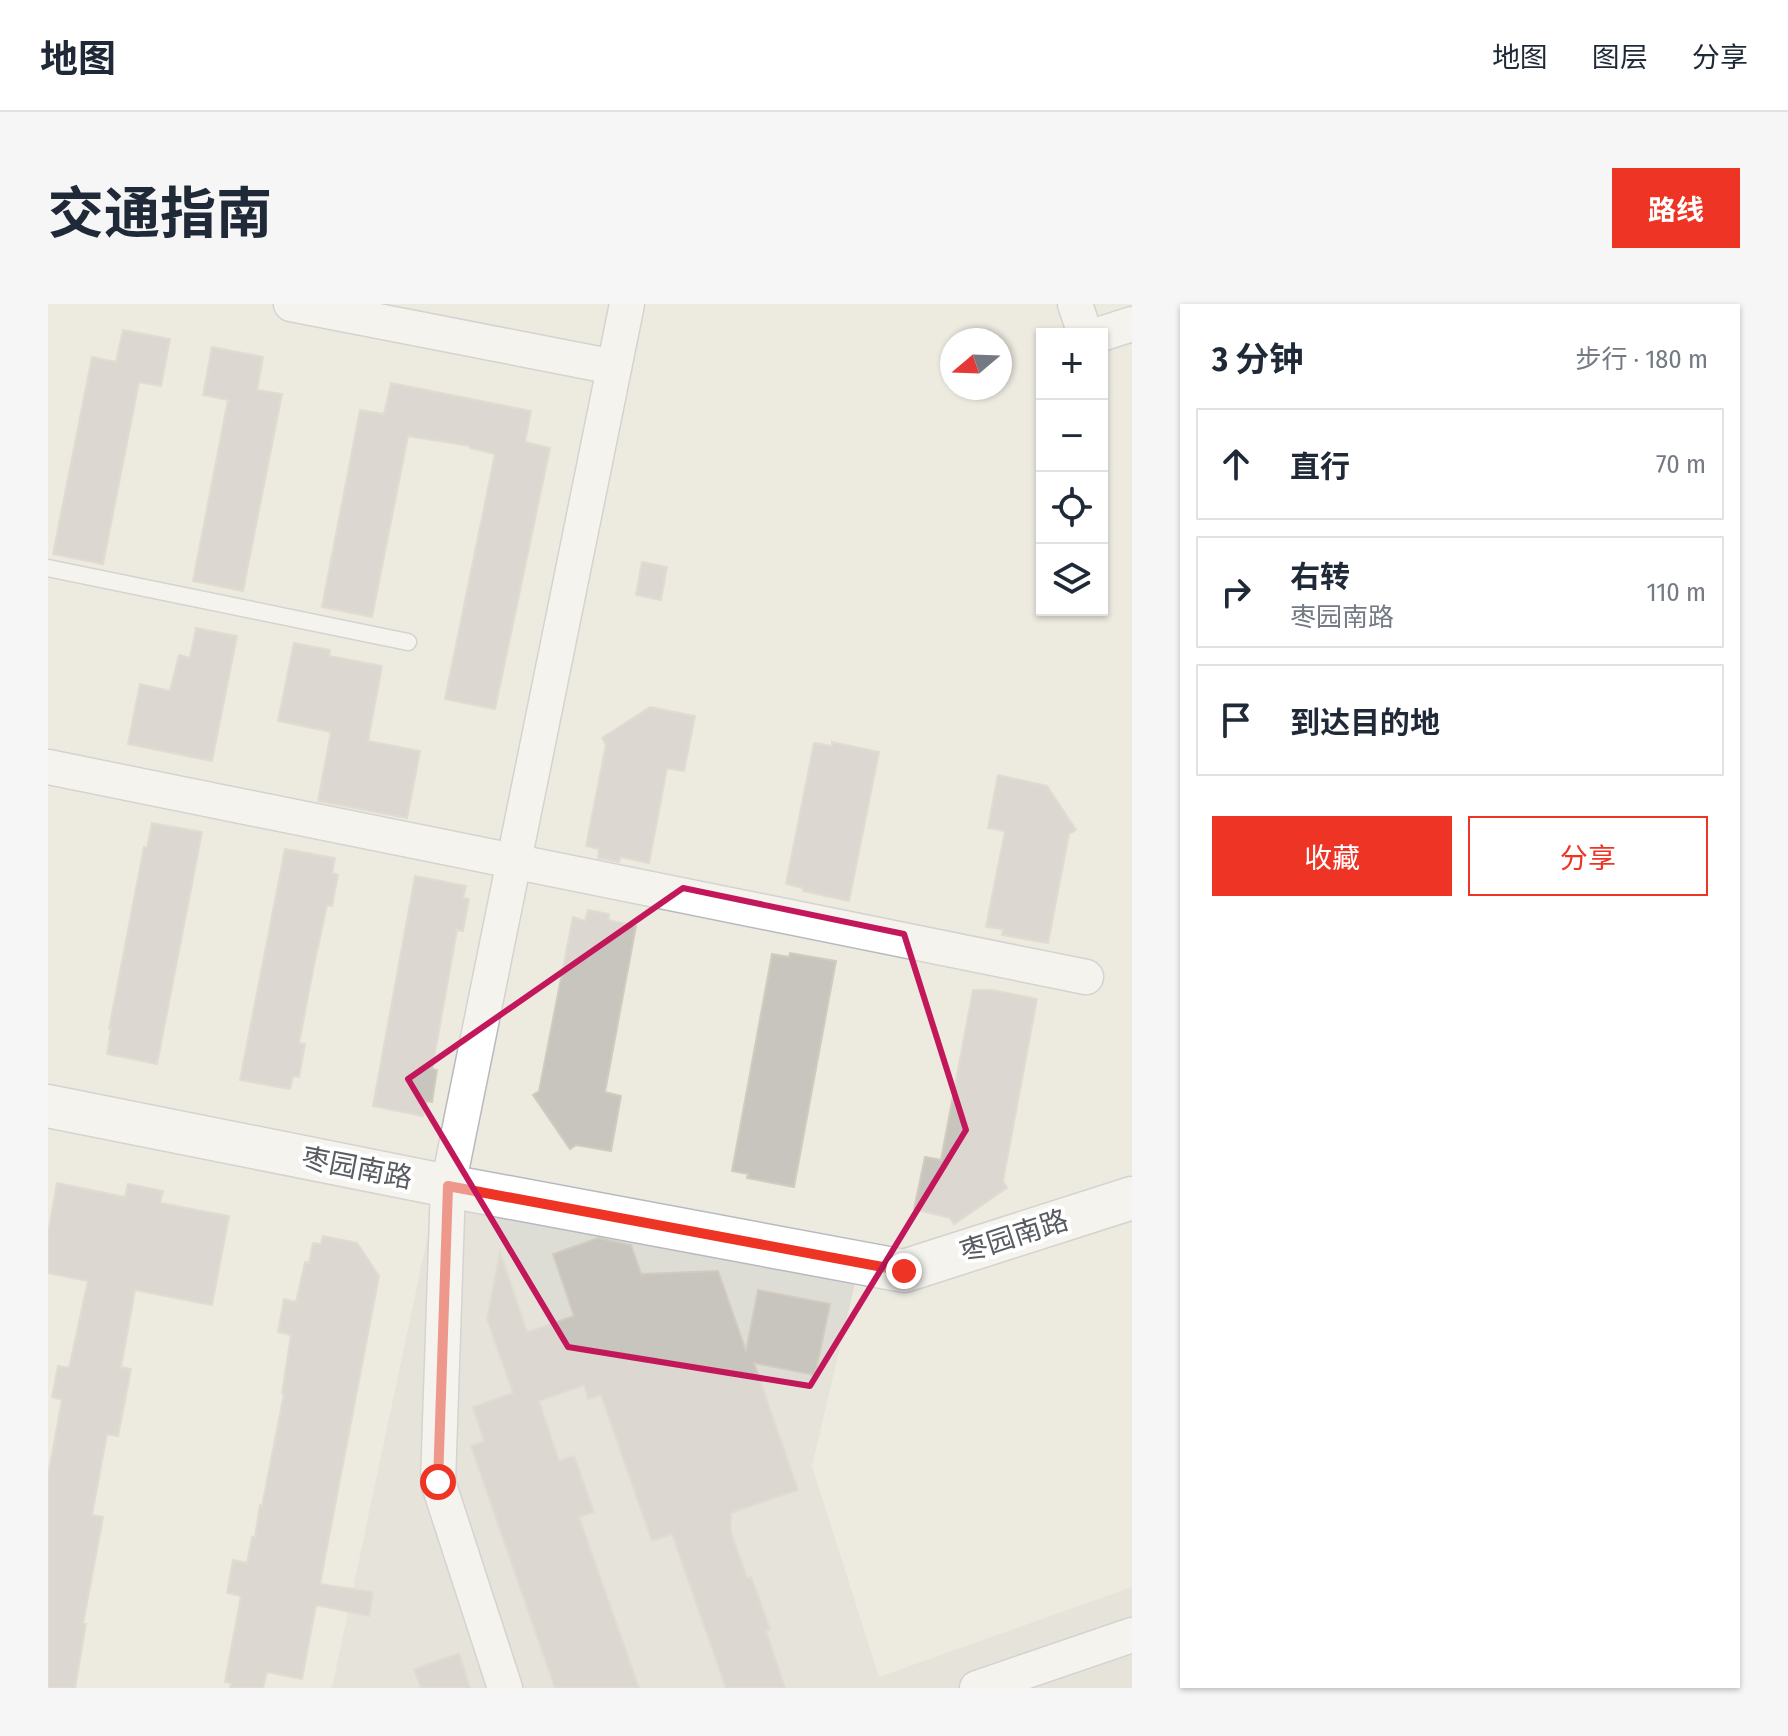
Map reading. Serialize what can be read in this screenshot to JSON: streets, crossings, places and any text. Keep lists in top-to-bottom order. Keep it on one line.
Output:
{"streets":{"street":["枣园南路"]},"north":"left","page":{"header":"地图","nav":["地图","图层","分享"],"title":"交通指南","buttons":["路线",["收藏","分享"]],"heading":["3 分钟","步行 · 180 m"],"map_buttons":["+","−"],"list":[["直行","70 m"],["右转","枣园南路","110 m"],"到达目的地"]}}
